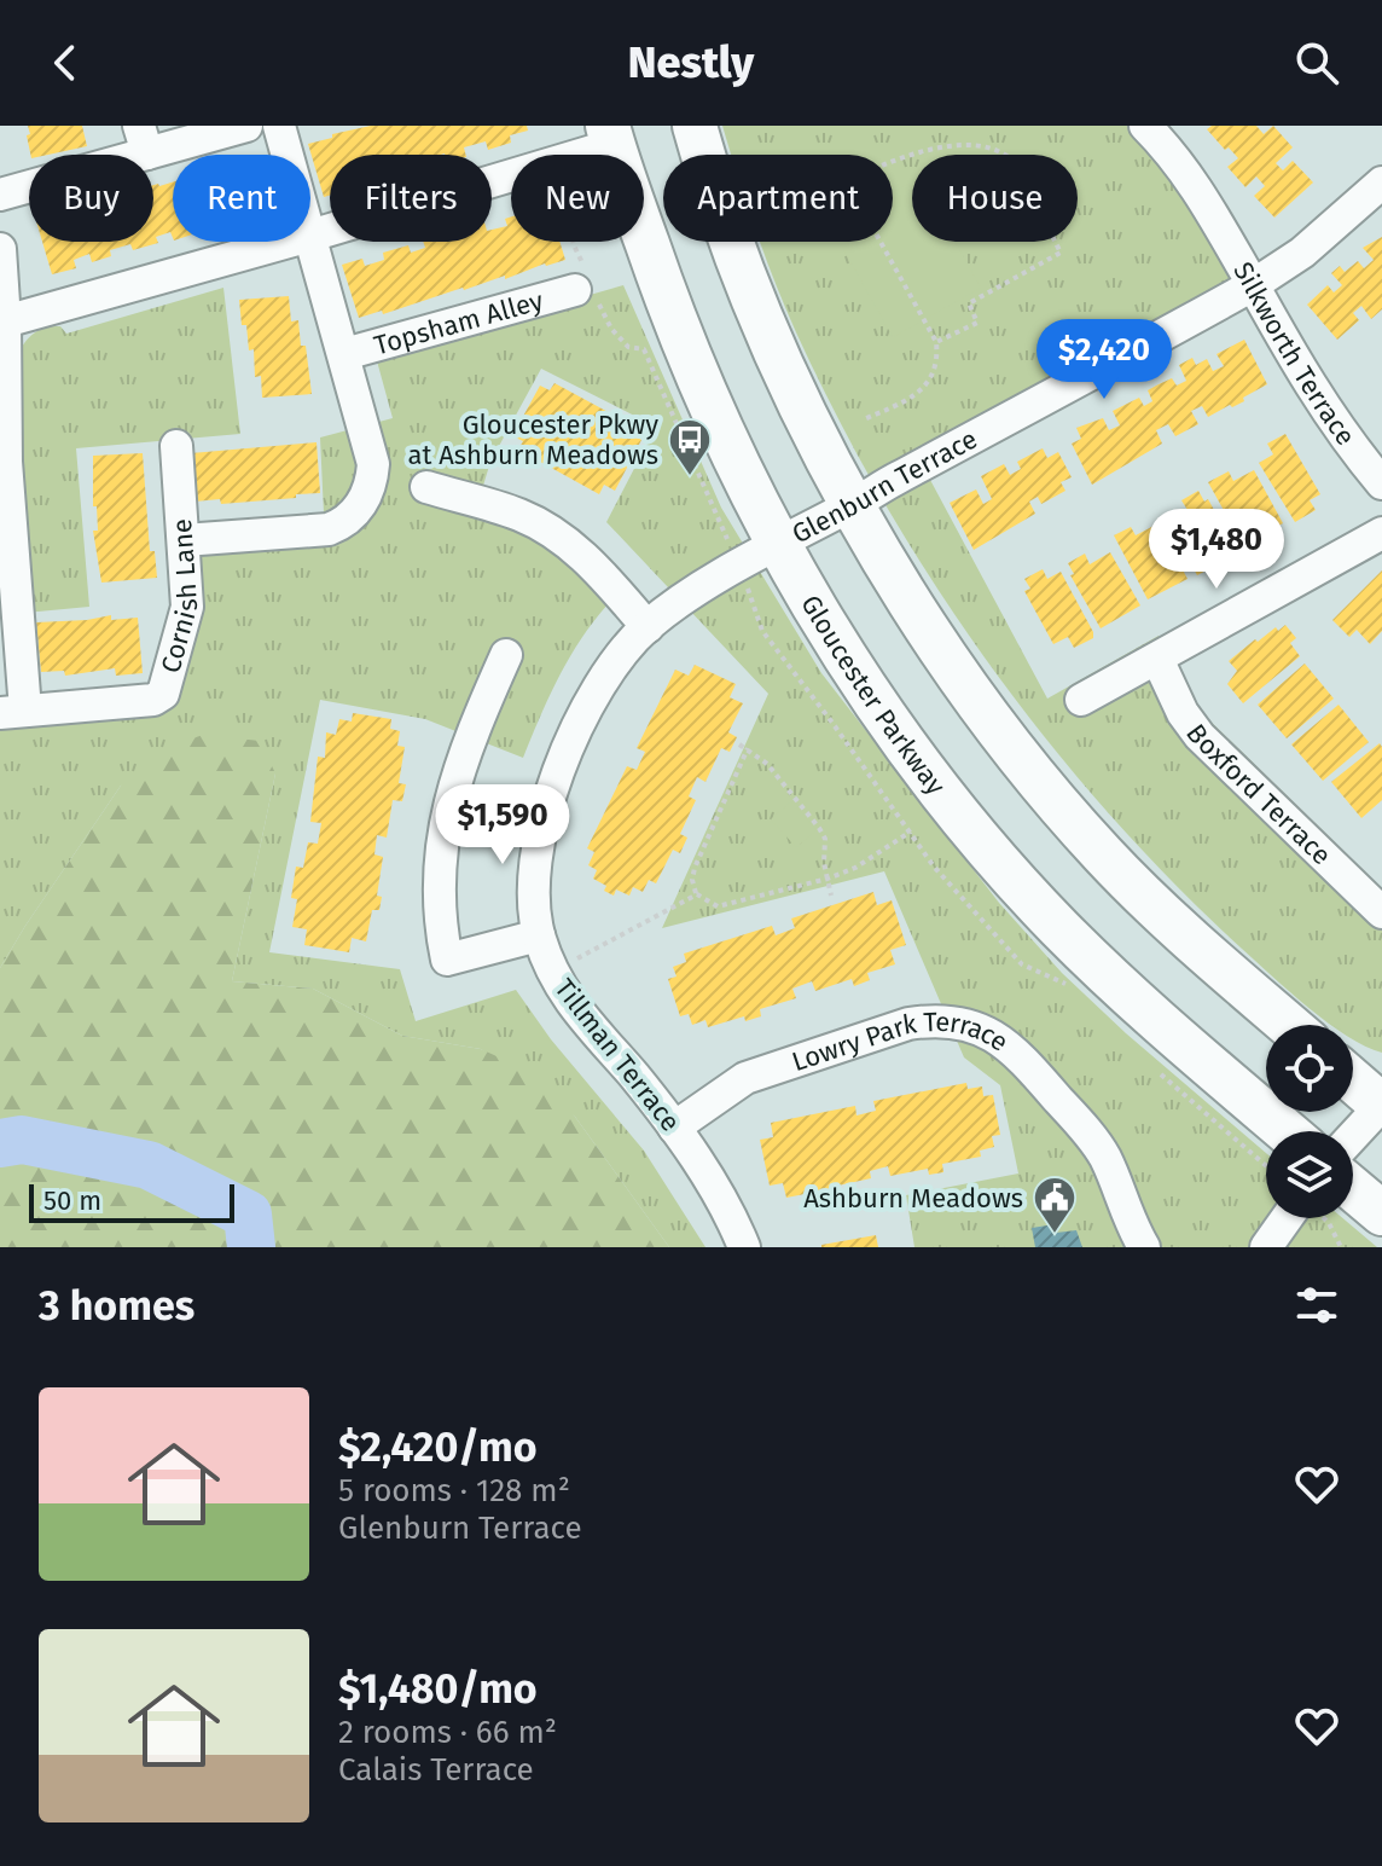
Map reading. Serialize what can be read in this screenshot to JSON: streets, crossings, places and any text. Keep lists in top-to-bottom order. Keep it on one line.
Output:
{"streets":{"main road":["Gloucester Parkway"],"street":["Topsham Alley","Silkworth Terrace","Glenburn Terrace","Cornish Lane","Boxford Terrace","Tillman Terrace","Lowry Park Terrace"]},"crossings":[["Silkworth Terrace","Glenburn Terrace"],["Glenburn Terrace","Gloucester Parkway"],["Glenburn Terrace","Tillman Terrace"],["Gloucester Parkway","Tillman Terrace"],["Tillman Terrace","Lowry Park Terrace"]],"places":{"bus stop":["Gloucester Pkwy at Ashburn Meadows"],"public building":["Ashburn Meadows"]},"scale_bar":"50 m","page":{"header":"Nestly","chip":["Buy","Rent","Filters","New","Apartment","House"],"price":["$2,420","$1,480","$1,590"],"scale":"50 m","heading":"3 homes","list":[{"name":"$2,420/mo","note":"5 rooms · 128 m² · Glenburn Terrace"},{"name":"$1,480/mo","note":"2 rooms · 66 m² · Calais Terrace"}]}}
